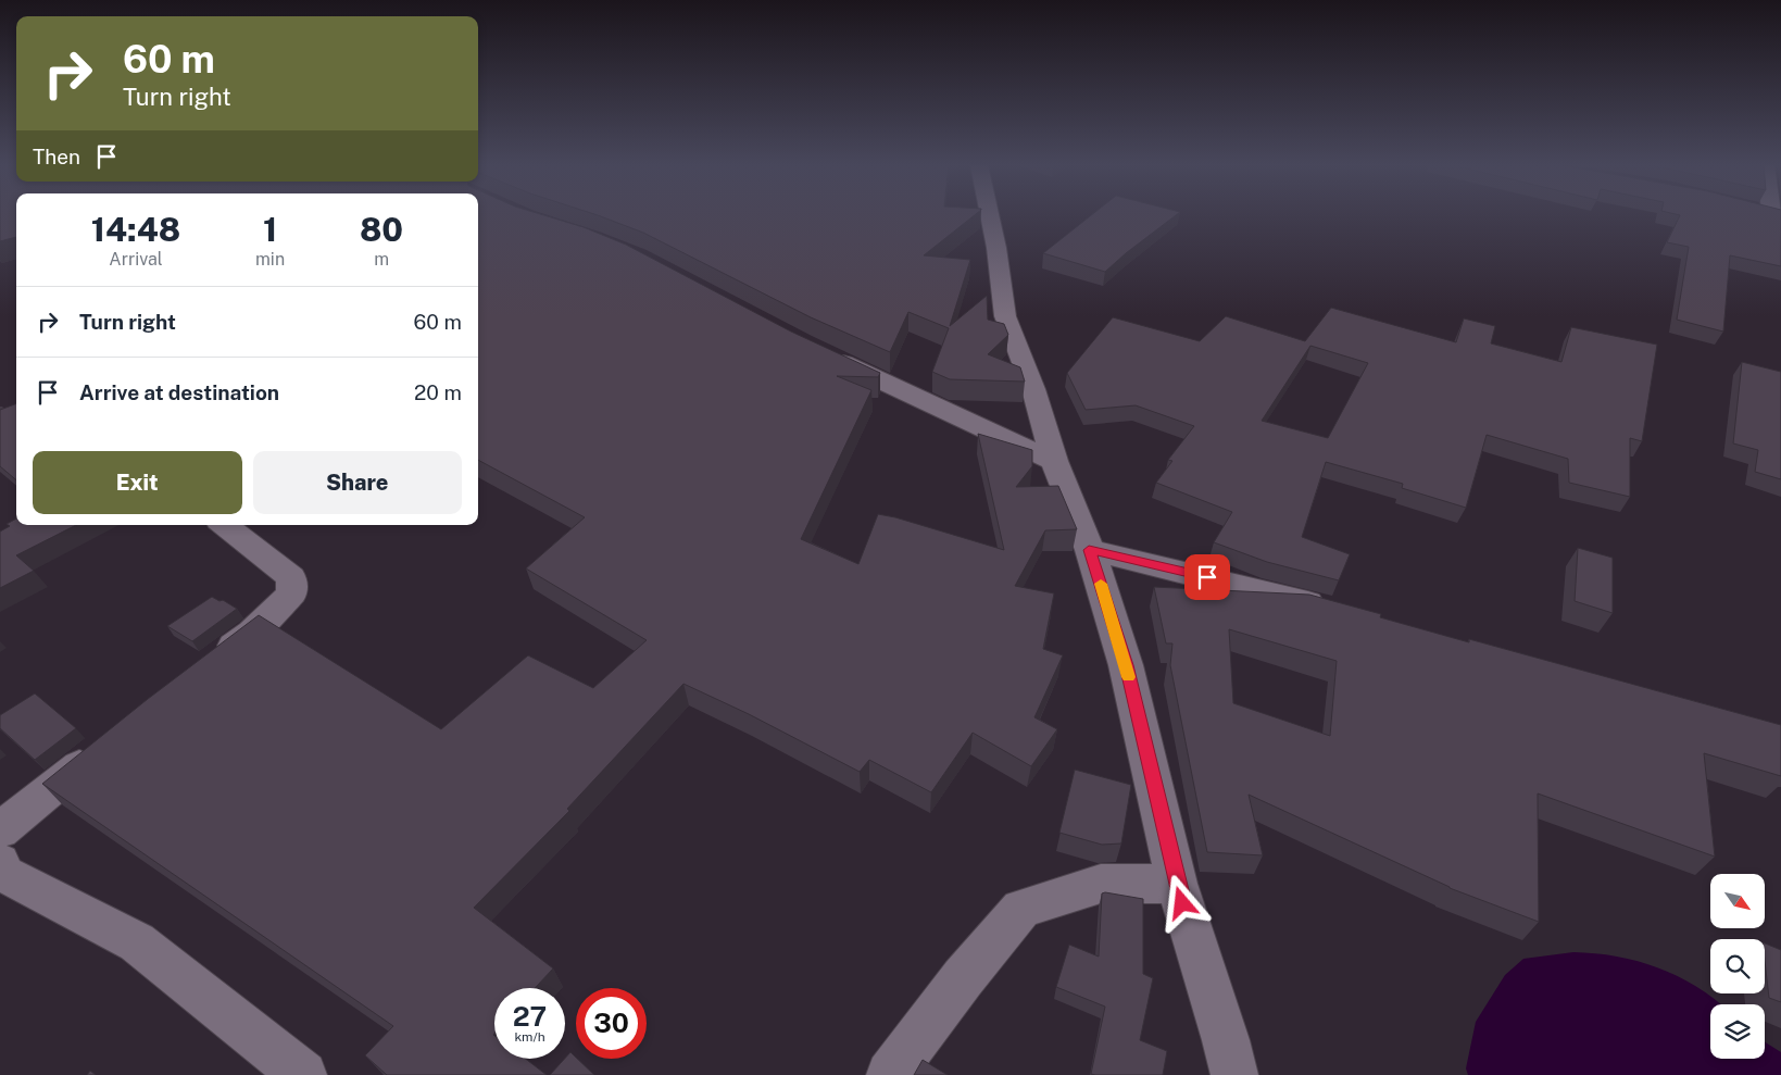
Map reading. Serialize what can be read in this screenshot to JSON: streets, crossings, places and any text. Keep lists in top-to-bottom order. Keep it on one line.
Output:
{"north":"bottom right","page":{"turn":["60 m","Turn right"],"then":"Then","eta":["14:48","Arrival","1","min","80","m"],"list":[{"name":"Turn right","value":"60 m"},{"name":"Arrive at destination","value":"20 m"}],"buttons":["Exit","Share"],"speed":"27 km/h","limit":"30"}}
